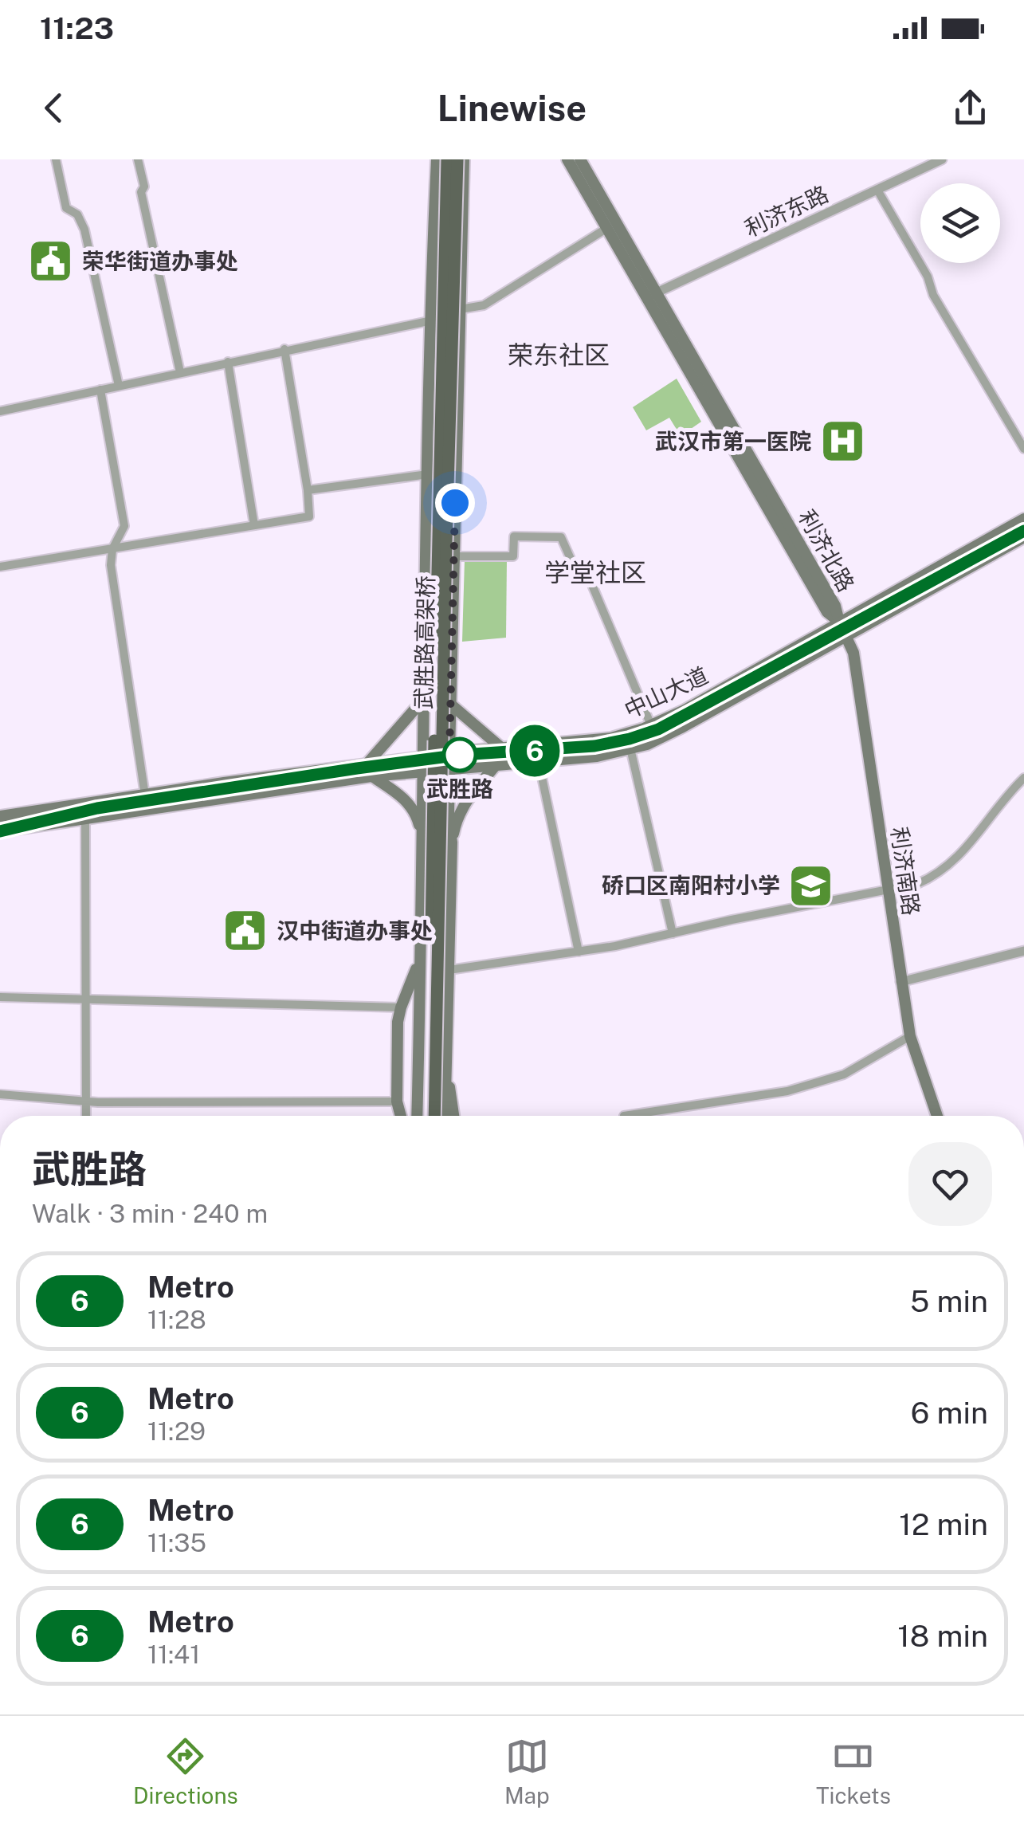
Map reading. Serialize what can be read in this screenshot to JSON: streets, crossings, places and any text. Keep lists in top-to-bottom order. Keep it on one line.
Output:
{"streets":{"main road":["利济北路","武胜路高架桥","中山大道","利济南路"],"street":["利济东路"]},"crossings":[["利济东路","利济北路"],["利济北路","中山大道"],["利济北路","利济南路"],["中山大道","利济南路"]],"districts":["荣东社区","学堂社区"],"places":{"public building":["荣华街道办事处","汉中街道办事处"],"hospital":["武汉市第一医院"],"other":["武胜路"],"school or university":["硚口区南阳村小学"]},"lines":["metro line 6"],"page":{"status":"11:23","header":"Linewise","on_map":"6","heading":["武胜路","Walk · 3 min · 240 m"],"list":[{"mark":"6","name":"Metro","note":"11:28","value":"5 min"},{"mark":"6","name":"Metro","note":"11:29","value":"6 min"},{"mark":"6","name":"Metro","note":"11:35","value":"12 min"},{"mark":"6","name":"Metro","note":"11:41","value":"18 min"}],"tabs":["Directions","Map","Tickets"]}}
